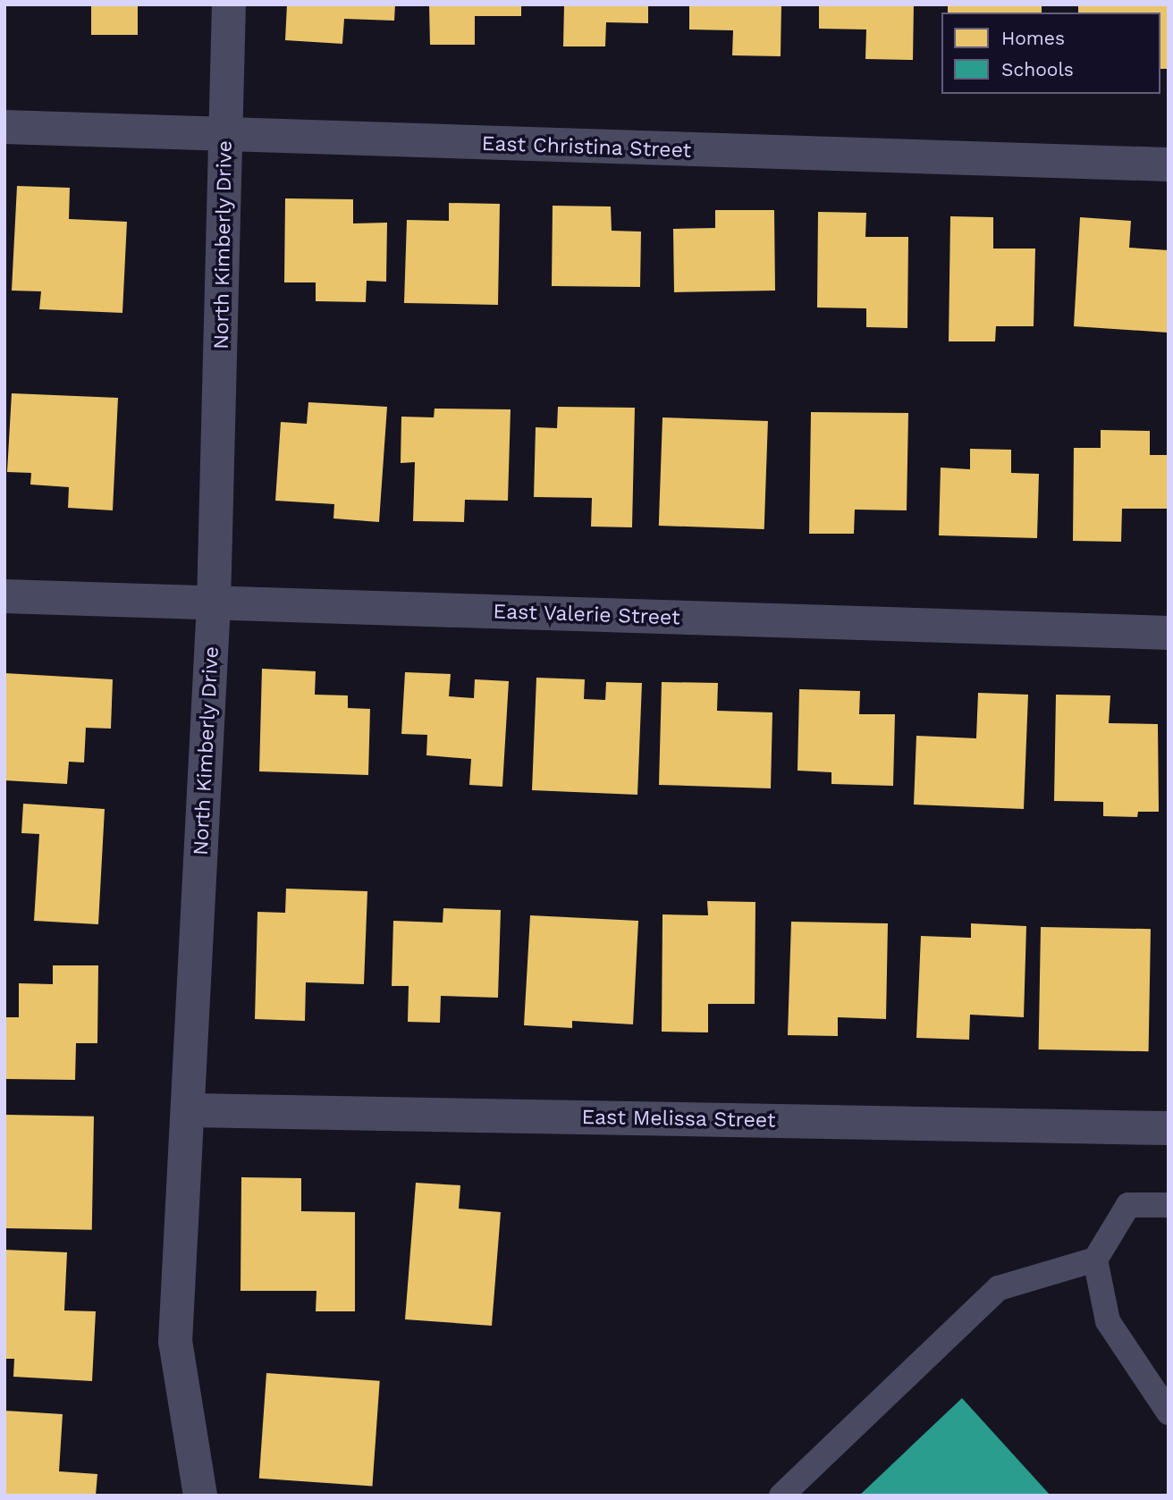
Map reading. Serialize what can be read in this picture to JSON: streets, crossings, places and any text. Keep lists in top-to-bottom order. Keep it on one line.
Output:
{"streets":{"street":["East Christina Street","North Kimberly Drive","East Valerie Street","East Melissa Street"]},"crossings":[["East Christina Street","North Kimberly Drive"],["North Kimberly Drive","East Valerie Street"],["North Kimberly Drive","East Melissa Street"]],"legend":["Homes","Schools"]}
